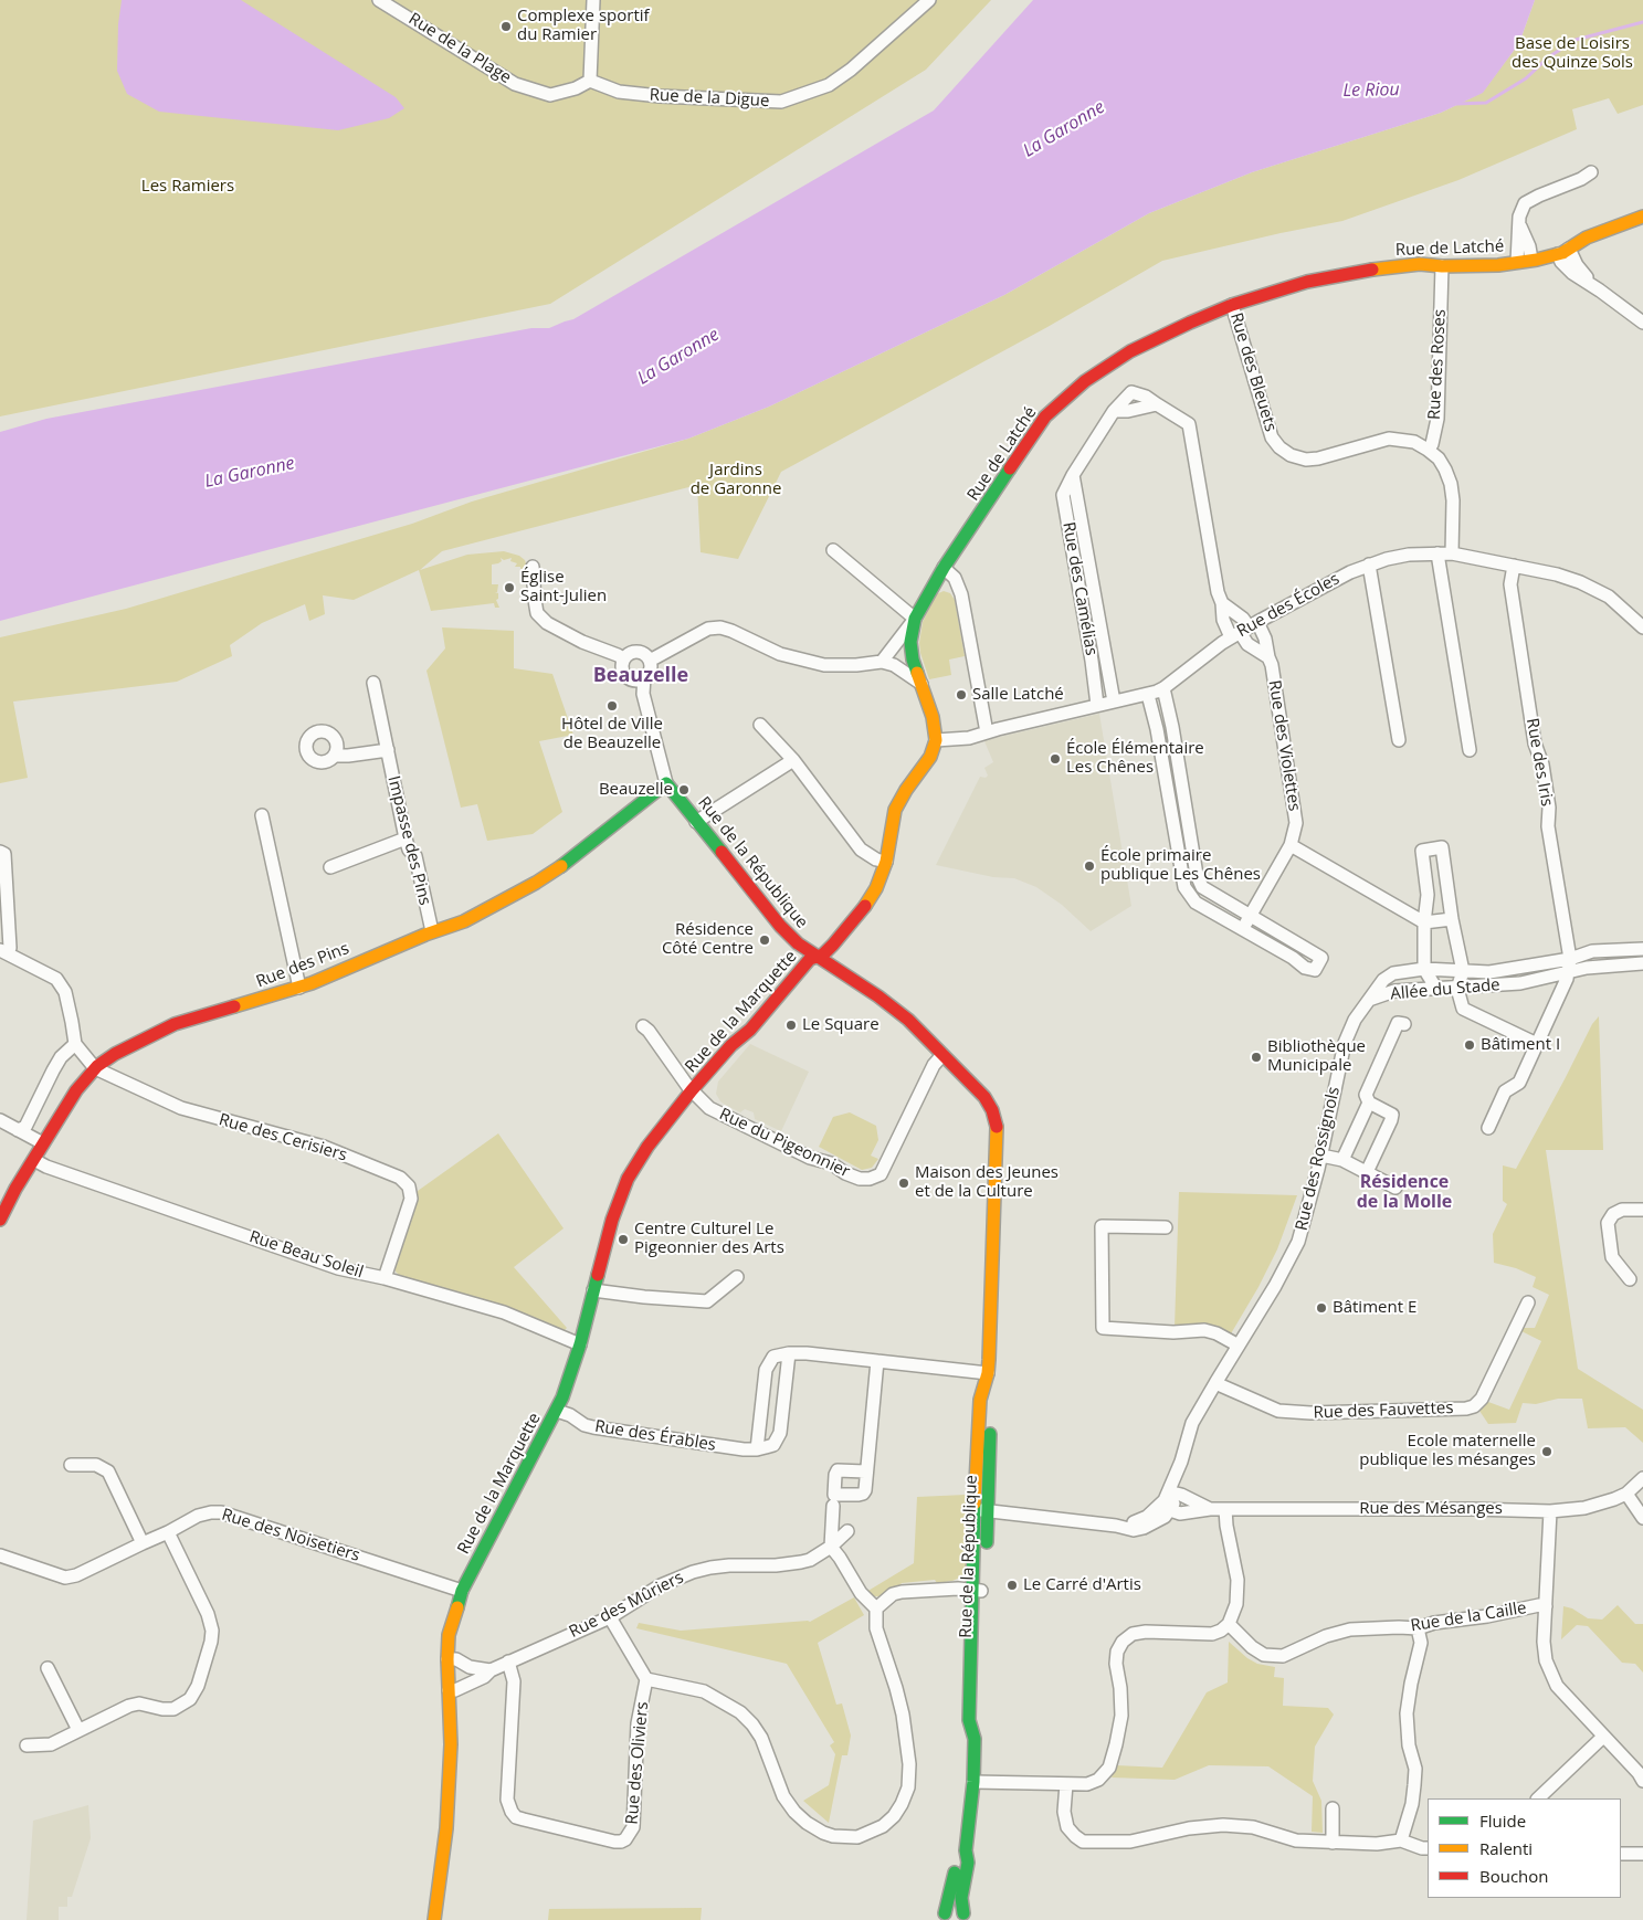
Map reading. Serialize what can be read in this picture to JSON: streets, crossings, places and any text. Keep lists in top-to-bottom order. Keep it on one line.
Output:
{"streets":{"street":["Rue de la Plage","Rue de la Digue","Rue de Latché","Rue des Roses","Rue des Bleuets","Rue des Camélias","Rue des Écoles","Rue des Violettes","Rue des Iris","Impasse des Pins","Rue de la République","Rue des Pins","Allée du Stade","Rue de la Marquette","Rue des Cerisiers","Rue du Pigeonnier","Rue des Rossignols","Rue Beau Soleil","Rue des Fauvettes","Rue des Érables","Rue des Mésanges","Rue des Noisetiers","Rue des Mûriers","Rue de la Caille","Rue des Oliviers"]},"crossings":[["Rue de la Plage","Rue de la Digue"],["Rue de Latché","Rue des Roses"],["Rue de Latché","Rue des Bleuets"],["Rue de Latché","Rue des Écoles"],["Rue des Roses","Rue des Bleuets"],["Rue des Camélias","Rue des Écoles"],["Rue des Camélias","Rue des Violettes"],["Rue des Écoles","Rue des Violettes"],["Rue des Écoles","Rue des Iris"],["Rue des Iris","Allée du Stade"],["Impasse des Pins","Rue des Pins"],["Rue de la République","Rue des Pins"],["Rue de la République","Rue de la Marquette"],["Rue de la République","Rue du Pigeonnier"],["Rue des Pins","Rue des Cerisiers"],["Rue des Pins","Rue Beau Soleil"],["Allée du Stade","Rue des Rossignols"],["Rue de la Marquette","Rue du Pigeonnier"],["Rue de la Marquette","Rue Beau Soleil"],["Rue de la Marquette","Rue des Érables"],["Rue de la Marquette","Rue des Noisetiers"],["Rue de la Marquette","Rue des Mûriers"],["Rue des Cerisiers","Rue Beau Soleil"],["Rue des Rossignols","Rue des Fauvettes"],["Rue des Rossignols","Rue des Mésanges"],["Rue des Mûriers","Rue des Oliviers"]],"districts":["Beauzelle","Résidence de la Molle"],"water":["Le Riou","La Garonne"],"parks":["Base de Loisirs des Quinze Sols","Les Ramiers","Jardins de Garonne"],"places":["Complexe sportif du Ramier","Église Saint-Julien","Salle Latché","Hôtel de Ville de Beauzelle","École Élémentaire Les Chênes","Beauzelle","École primaire publique Les Chênes","Résidence Côté Centre","Le Square","Bâtiment I","Bibliothèque Municipale","Maison des Jeunes et de la Culture","Centre Culturel Le Pigeonnier des Arts","Bâtiment E","Ecole maternelle publique les mésanges","Le Carré d'Artis"],"legend":["Fluide","Ralenti","Bouchon"]}
